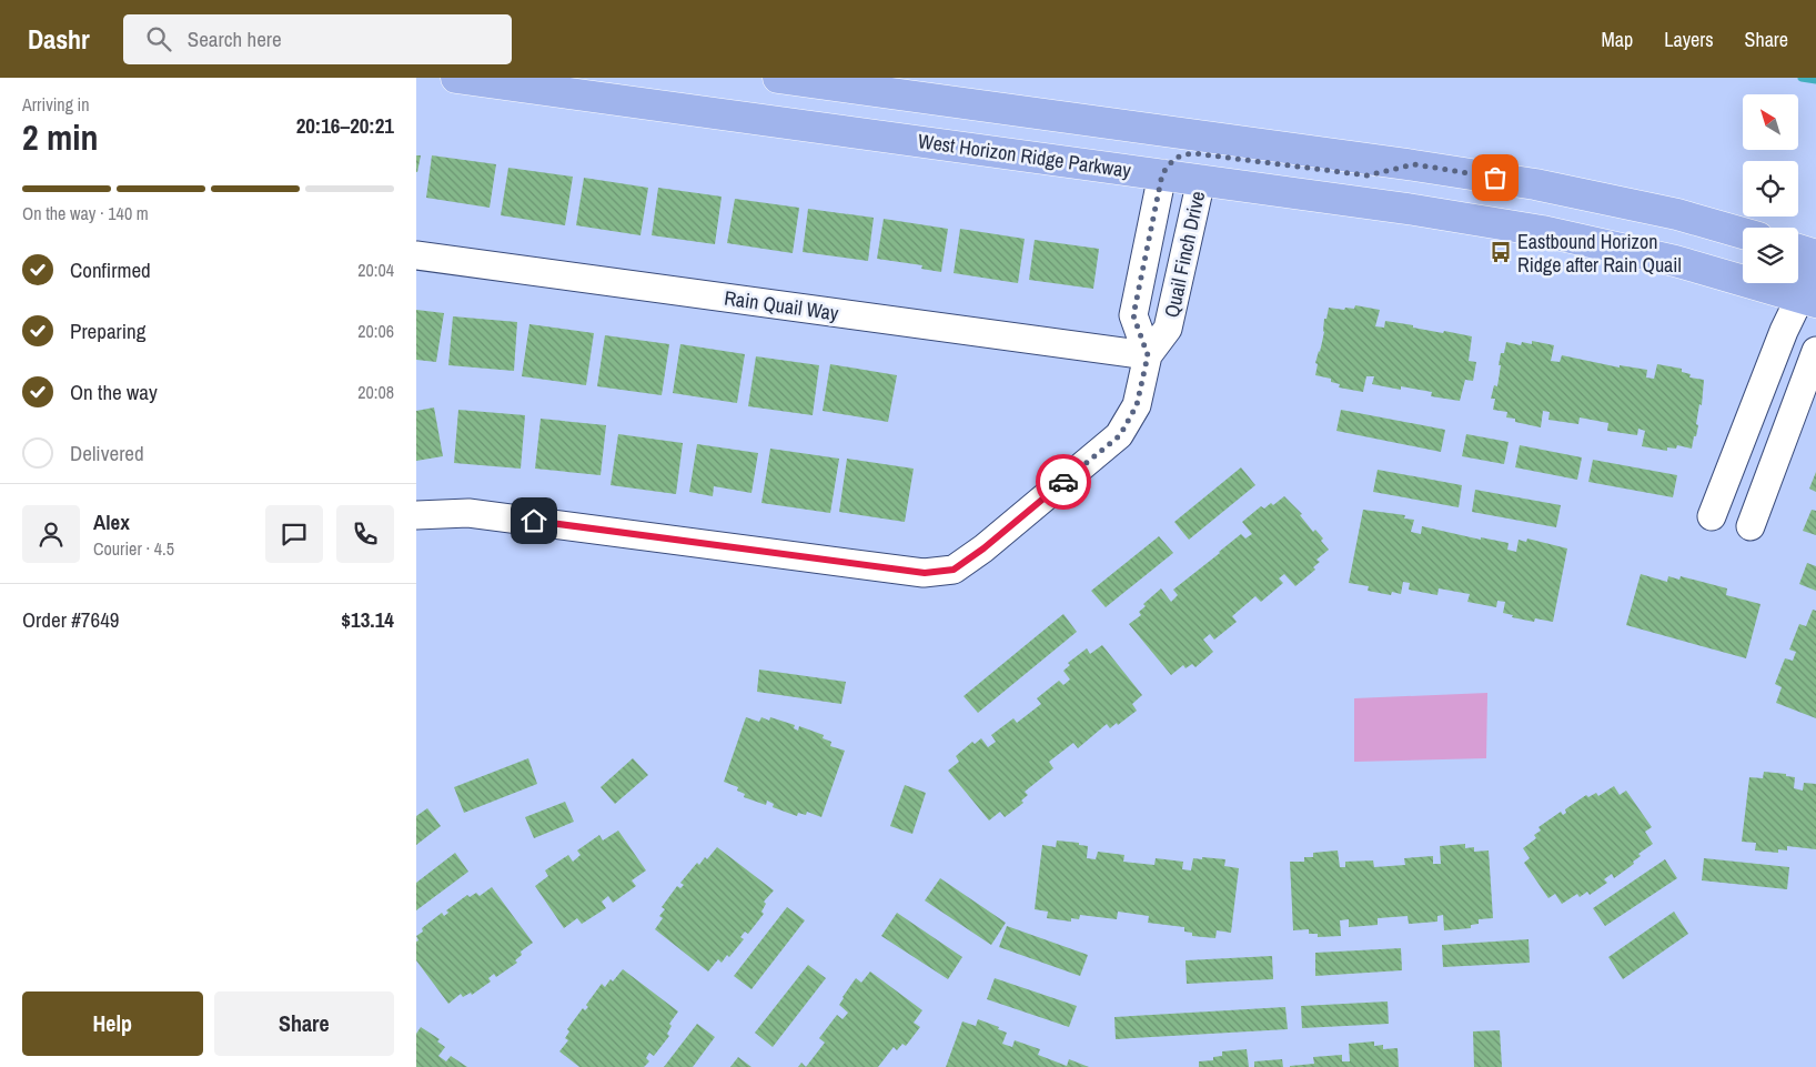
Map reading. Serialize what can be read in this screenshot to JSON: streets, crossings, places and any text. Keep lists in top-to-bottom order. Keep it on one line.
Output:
{"streets":{"main road":["West Horizon Ridge Parkway"],"street":["Quail Finch Drive","Rain Quail Way"]},"crossings":[["West Horizon Ridge Parkway","Quail Finch Drive"],["Quail Finch Drive","Rain Quail Way"]],"places":{"bus stop":["Eastbound Horizon Ridge after Rain Quail"]},"north":"top left","page":{"header":"Dashr","search":"Search here","nav":["Map","Layers","Share"],"heading":["2 min","Arriving in","20:16–20:21"],"panel":["Alex","Courier · 4.5","Order #7649","$13.14"],"bar":"On the way · 140 m","list":[["Confirmed","20:04"],["Preparing","20:06"],["On the way","20:08"],"Delivered"],"buttons":["Help","Share"]}}
